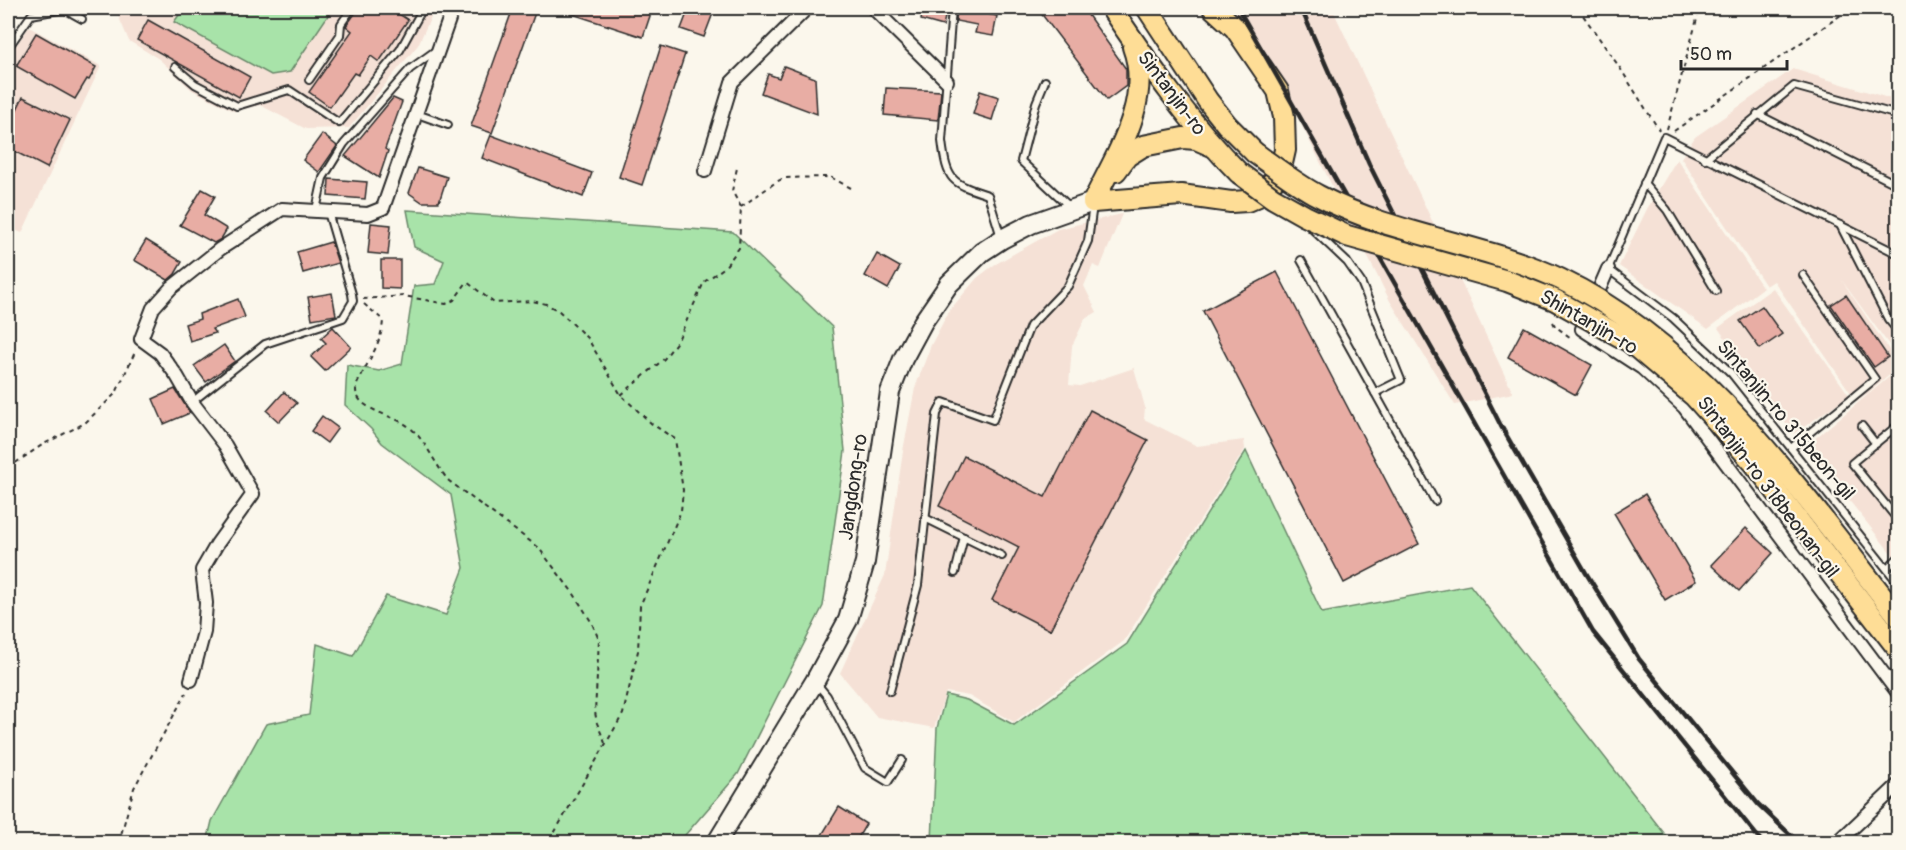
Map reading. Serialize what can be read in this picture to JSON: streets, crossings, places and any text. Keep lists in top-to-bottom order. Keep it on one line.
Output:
{"streets":{"main road":["Sintanjin-ro","Shintanjin-ro"],"street":["Jangdong-ro","Sintanjin-ro 318beonan-gil"],"lane":["Sintanjin-ro 315beon-gil"]},"crossings":[["Sintanjin-ro","Shintanjin-ro"],["Sintanjin-ro 315beon-gil","Sintanjin-ro 318beonan-gil"]],"scale_bar":"50 m"}
